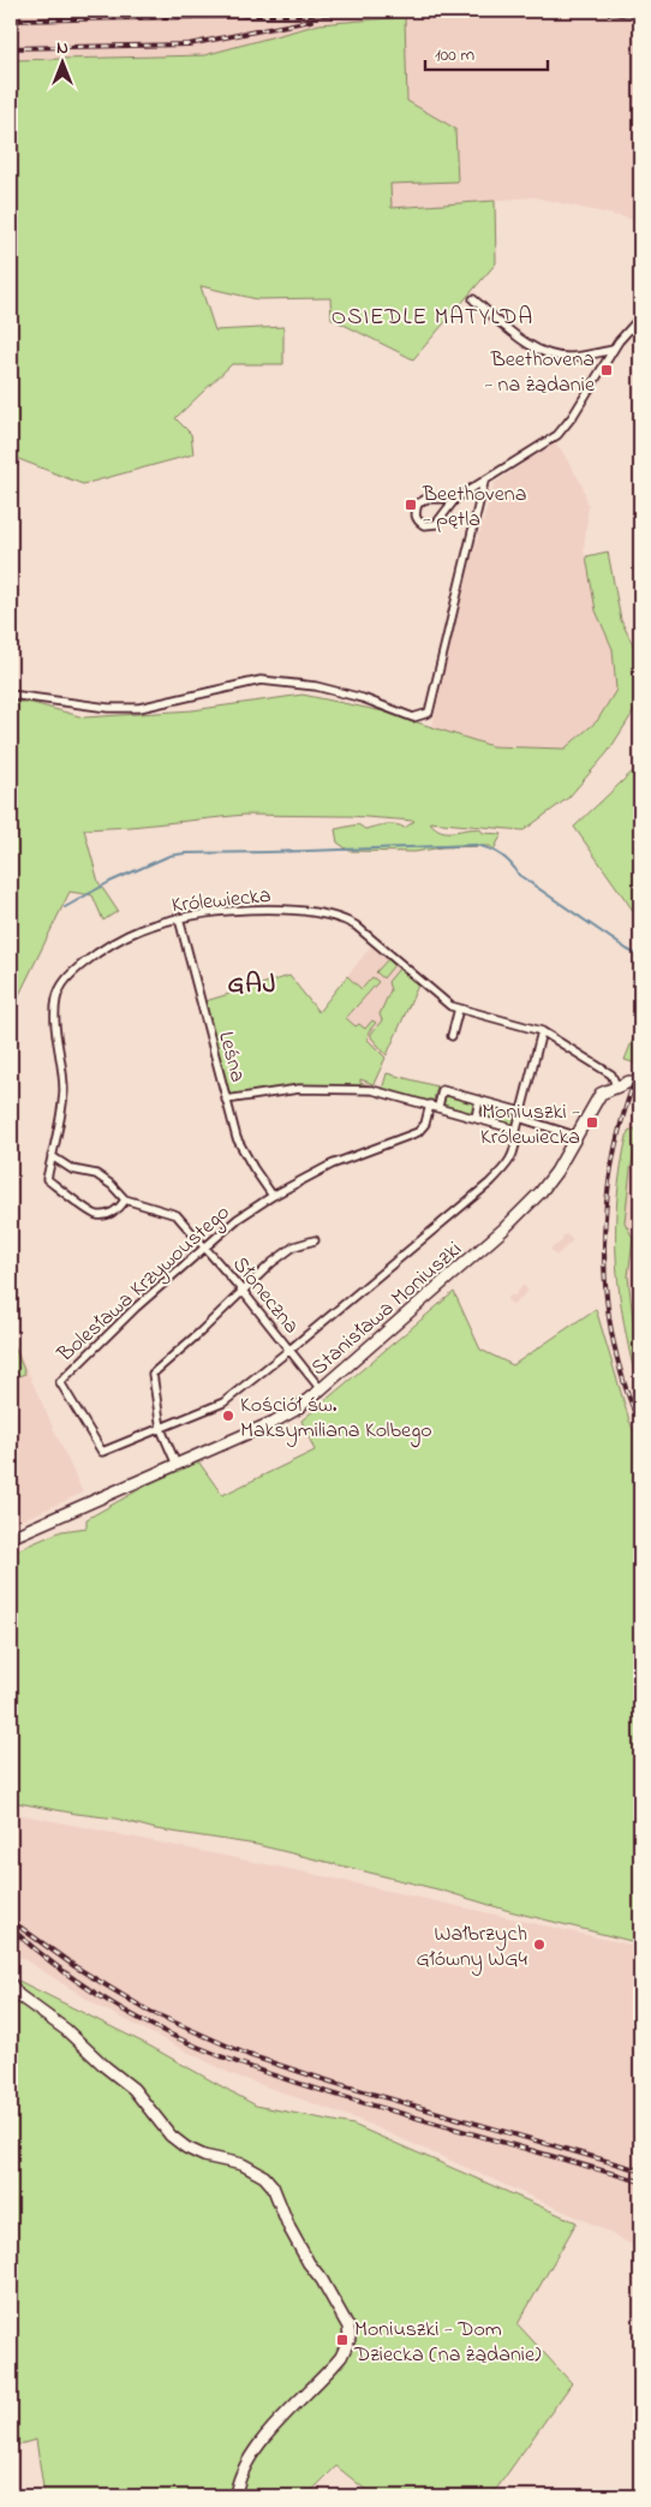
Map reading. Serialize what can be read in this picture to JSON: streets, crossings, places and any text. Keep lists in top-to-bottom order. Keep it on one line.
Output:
{"streets":{"street":["Królewiecka","Leśna","Bolesława Krzywoustego","Słoneczna","Stanisława Moniuszki"]},"crossings":[["Królewiecka","Leśna"],["Królewiecka","Słoneczna"],["Królewiecka","Stanisława Moniuszki"],["Leśna","Bolesława Krzywoustego"],["Bolesława Krzywoustego","Słoneczna"],["Bolesława Krzywoustego","Stanisława Moniuszki"],["Słoneczna","Stanisława Moniuszki"]],"districts":["OSIEDLE MATYLDA","GAJ"],"places":{"transit":["Beethovena - na żądanie","Beethovena - pętla","Moniuszki - Królewiecka","Moniuszki - Dom Dziecka (na żądanie)"],"other":["Kościół św. Maksymiliana Kolbego","Wałbrzych Główny WG4"]},"scale_bar":"100 m","north":"top"}
